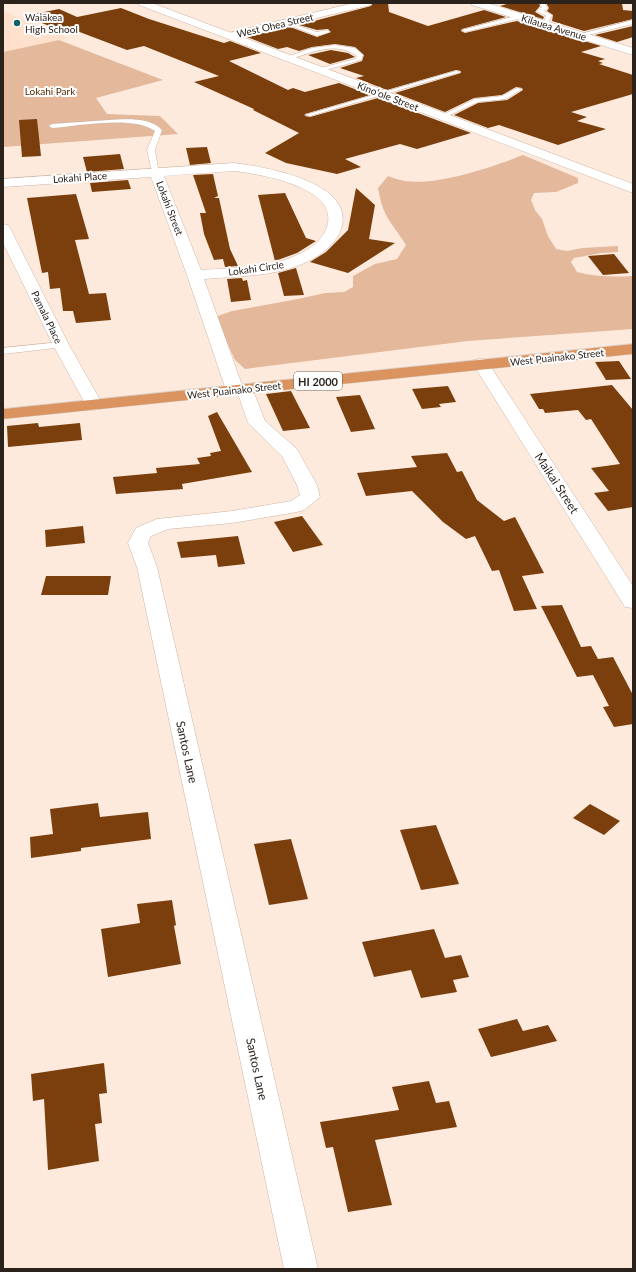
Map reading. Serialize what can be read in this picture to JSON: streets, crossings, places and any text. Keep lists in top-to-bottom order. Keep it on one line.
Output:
{"streets":{"highway":["West Puainako Street","HI 2000"],"street":["West Ohea Street","Kilauea Avenue","Kinoʻole Street","Lokahi Place","Lokahi Street","Lokahi Circle","Pamala Place","Maikai Street","Santos Lane"]},"crossings":[["West Ohea Street","Kinoʻole Street"],["Lokahi Place","Lokahi Street"],["Lokahi Place","Lokahi Circle"],["Lokahi Street","Lokahi Circle"],["Lokahi Street","West Puainako Street"],["Lokahi Street","Santos Lane"],["Pamala Place","West Puainako Street"],["West Puainako Street","Maikai Street"],["West Puainako Street","Santos Lane"]],"parks":["Lokahi Park"],"places":["Waiākea High School"]}
